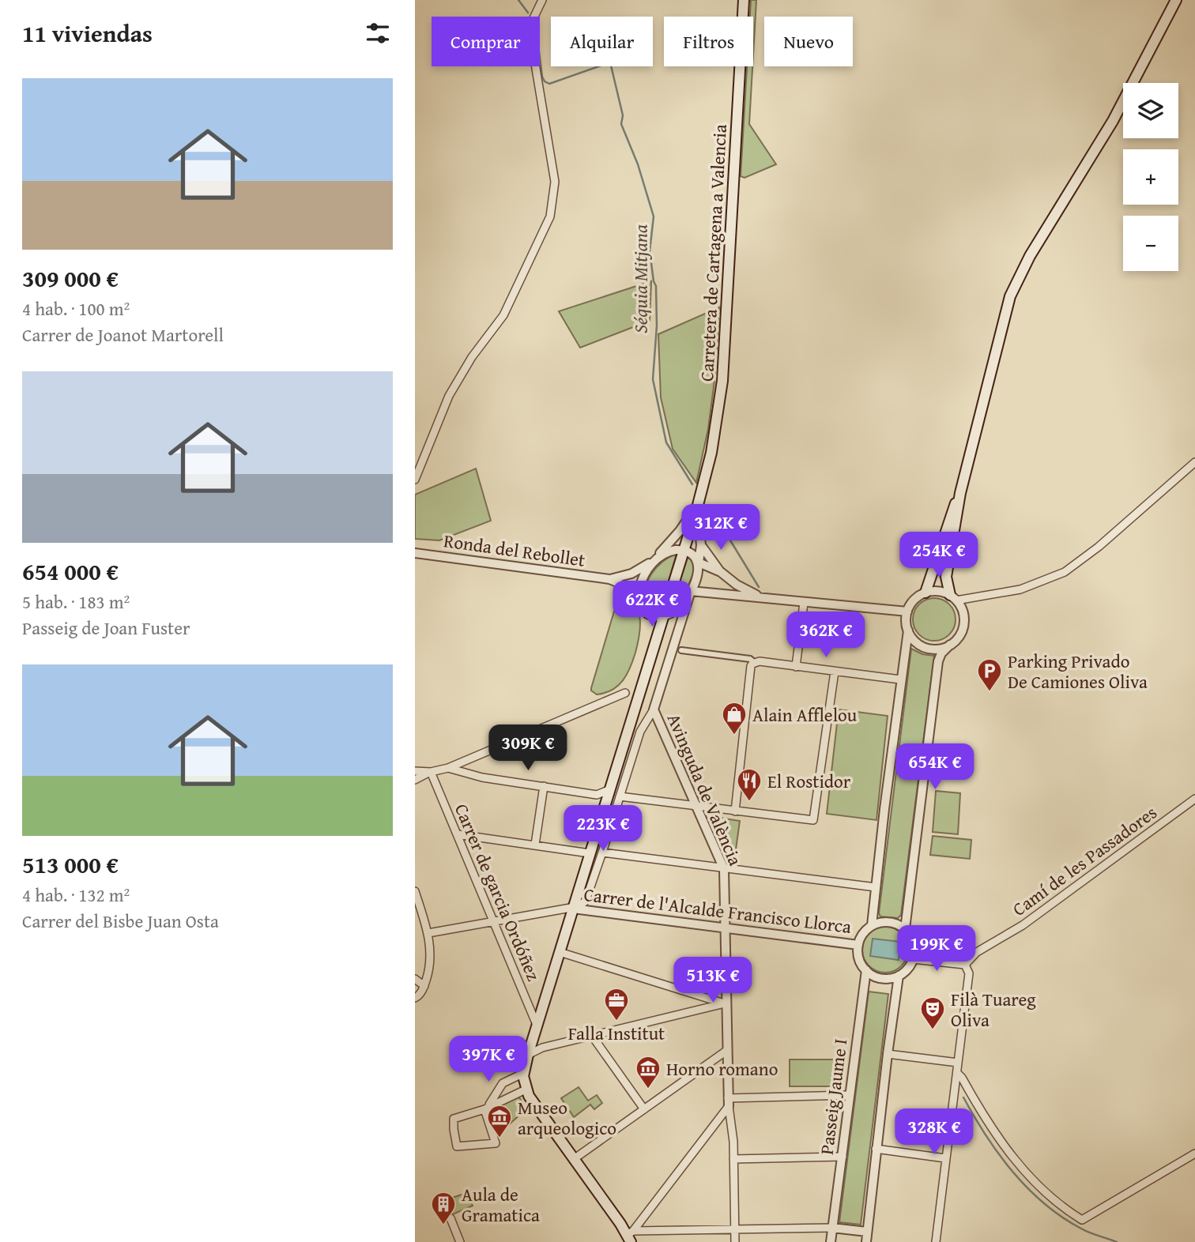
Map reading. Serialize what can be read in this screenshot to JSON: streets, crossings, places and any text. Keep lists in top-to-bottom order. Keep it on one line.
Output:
{"streets":{"main road":["Carretera de Cartagena a Valencia"],"street":["Ronda del Rebollet","Avinguda de València","Camí de les Passadores","Carrer de garcia Ordóñez","Carrer de l'Alcalde Francisco Llorca","Passeig Jaume I"]},"crossings":[["Carretera de Cartagena a Valencia","Avinguda de València"],["Carretera de Cartagena a Valencia","Carrer de garcia Ordóñez"],["Carretera de Cartagena a Valencia","Carrer de l'Alcalde Francisco Llorca"],["Avinguda de València","Carrer de l'Alcalde Francisco Llorca"],["Carrer de l'Alcalde Francisco Llorca","Passeig Jaume I"]],"water":["Séquia Mitjana"],"places":{"parking":["Parking Privado De Camiones Oliva"],"shop":["Alain Afflelou"],"restaurant":["El Rostidor"],"office":["Falla Institut"],"theatre":["Filà Tuareg Oliva"],"museum":["Horno romano","Museo arqueologico"],"building":["Aula de Gramatica"]},"page":{"heading":"11 viviendas","chip":["Comprar","Alquilar","Filtros","Nuevo"],"list":[{"name":"309 000 €","note":"4 hab. · 100 m² · Carrer de Joanot Martorell"},{"name":"654 000 €","note":"5 hab. · 183 m² · Passeig de Joan Fuster"},{"name":"513 000 €","note":"4 hab. · 132 m² · Carrer del Bisbe Juan Osta"}],"map_buttons":["+","−"],"price":["312K €","254K €","622K €","362K €","309K €","654K €","223K €","199K €","513K €","397K €","328K €"]}}
